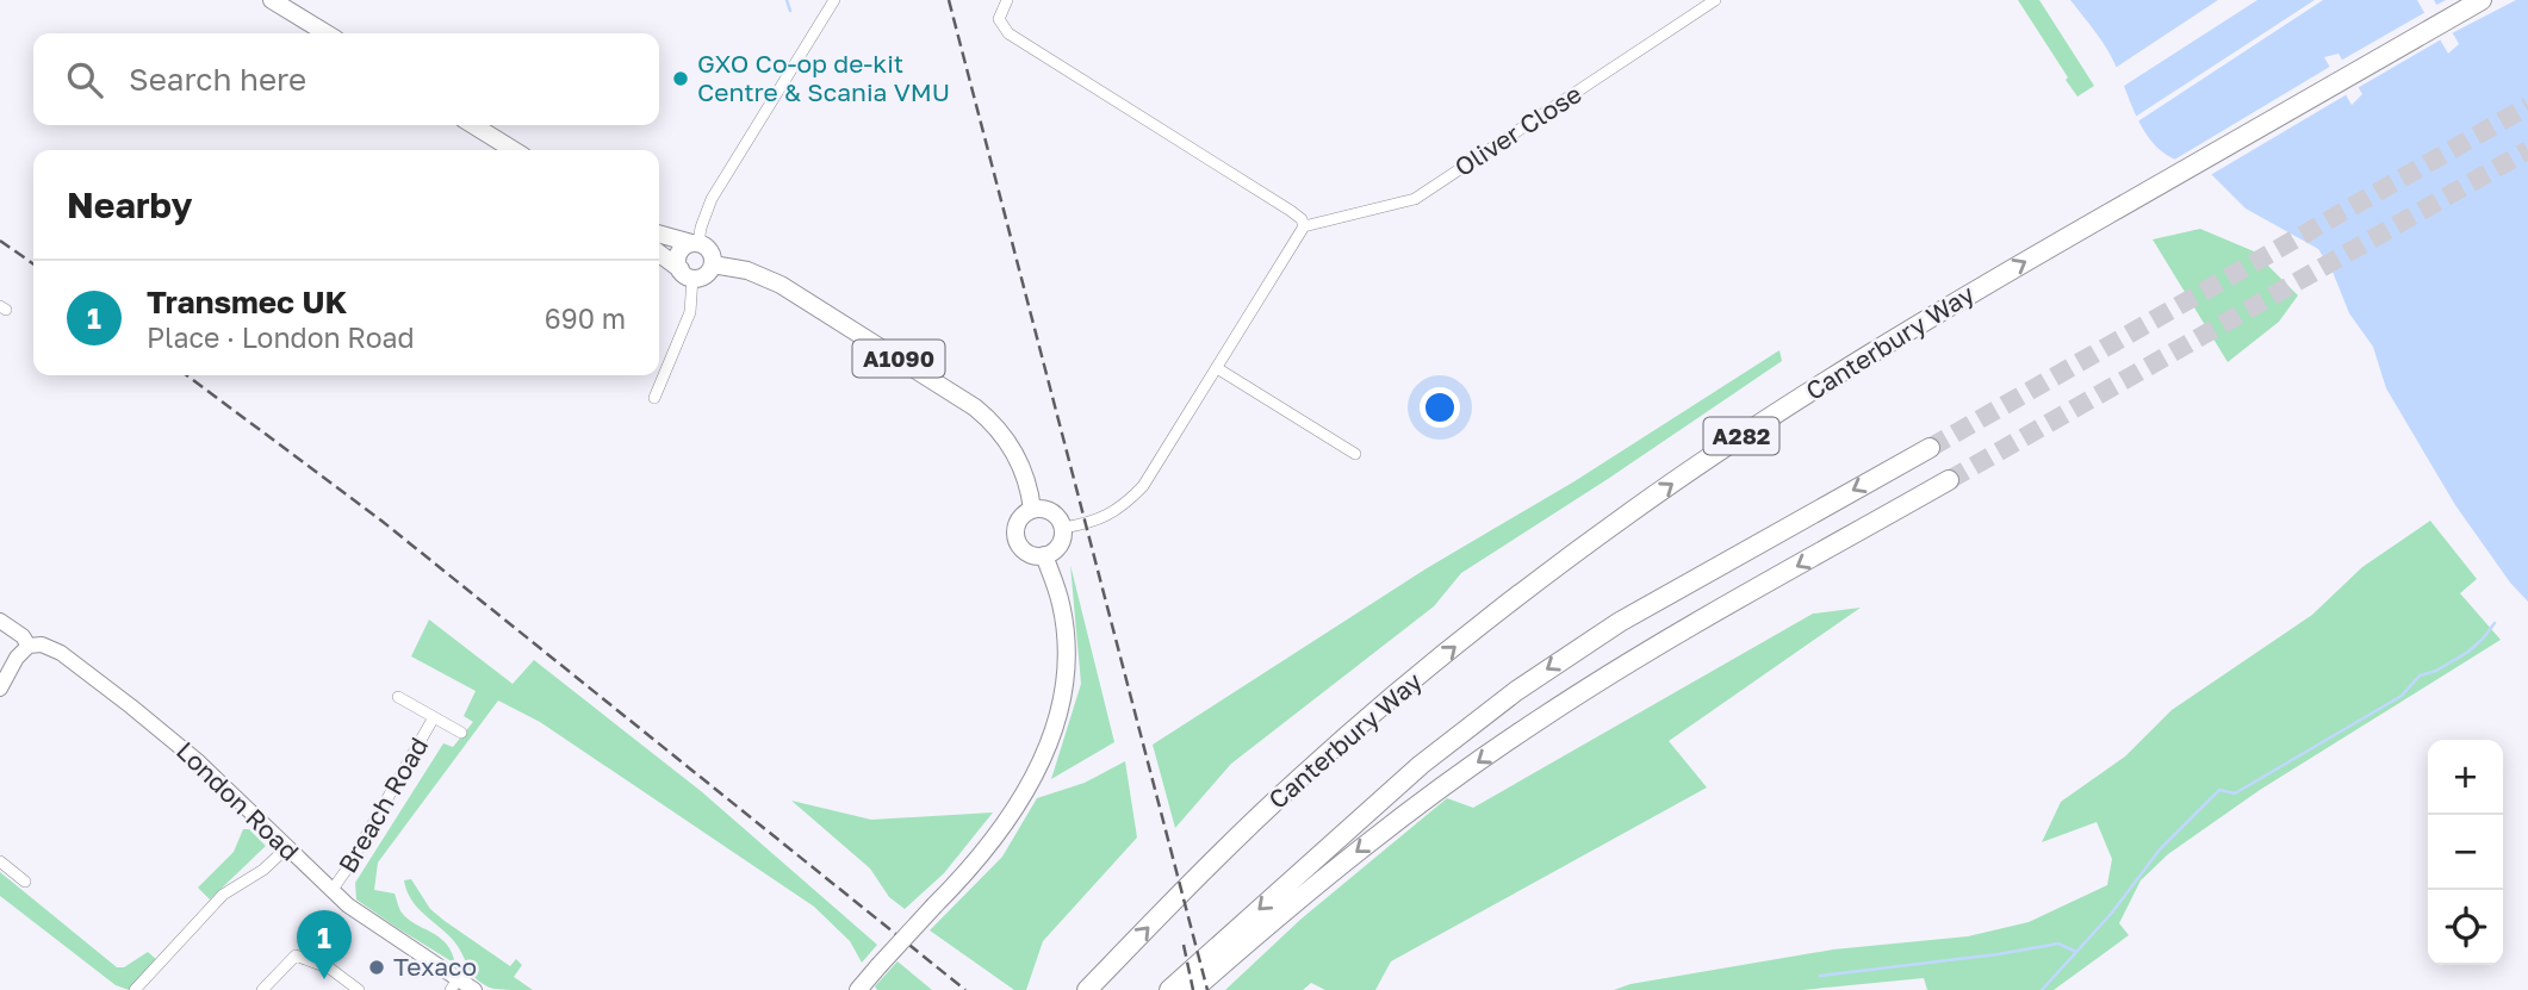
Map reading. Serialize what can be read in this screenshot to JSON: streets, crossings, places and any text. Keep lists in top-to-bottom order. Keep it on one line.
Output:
{"streets":{"highway":["Canterbury Way","A282"],"main road":["A1090"],"street":["Oliver Close","London Road","Breach Road"]},"crossings":[["London Road","Breach Road"]],"places":["GXO Co-op de-kit Centre & Scania VMU","Texaco"],"page":{"search":"Search here","heading":"Nearby","list":[{"mark":"1","name":"Transmec UK","note":"Place · London Road","value":"690 m"}],"map_buttons":["+","−"],"pins":"1"}}
